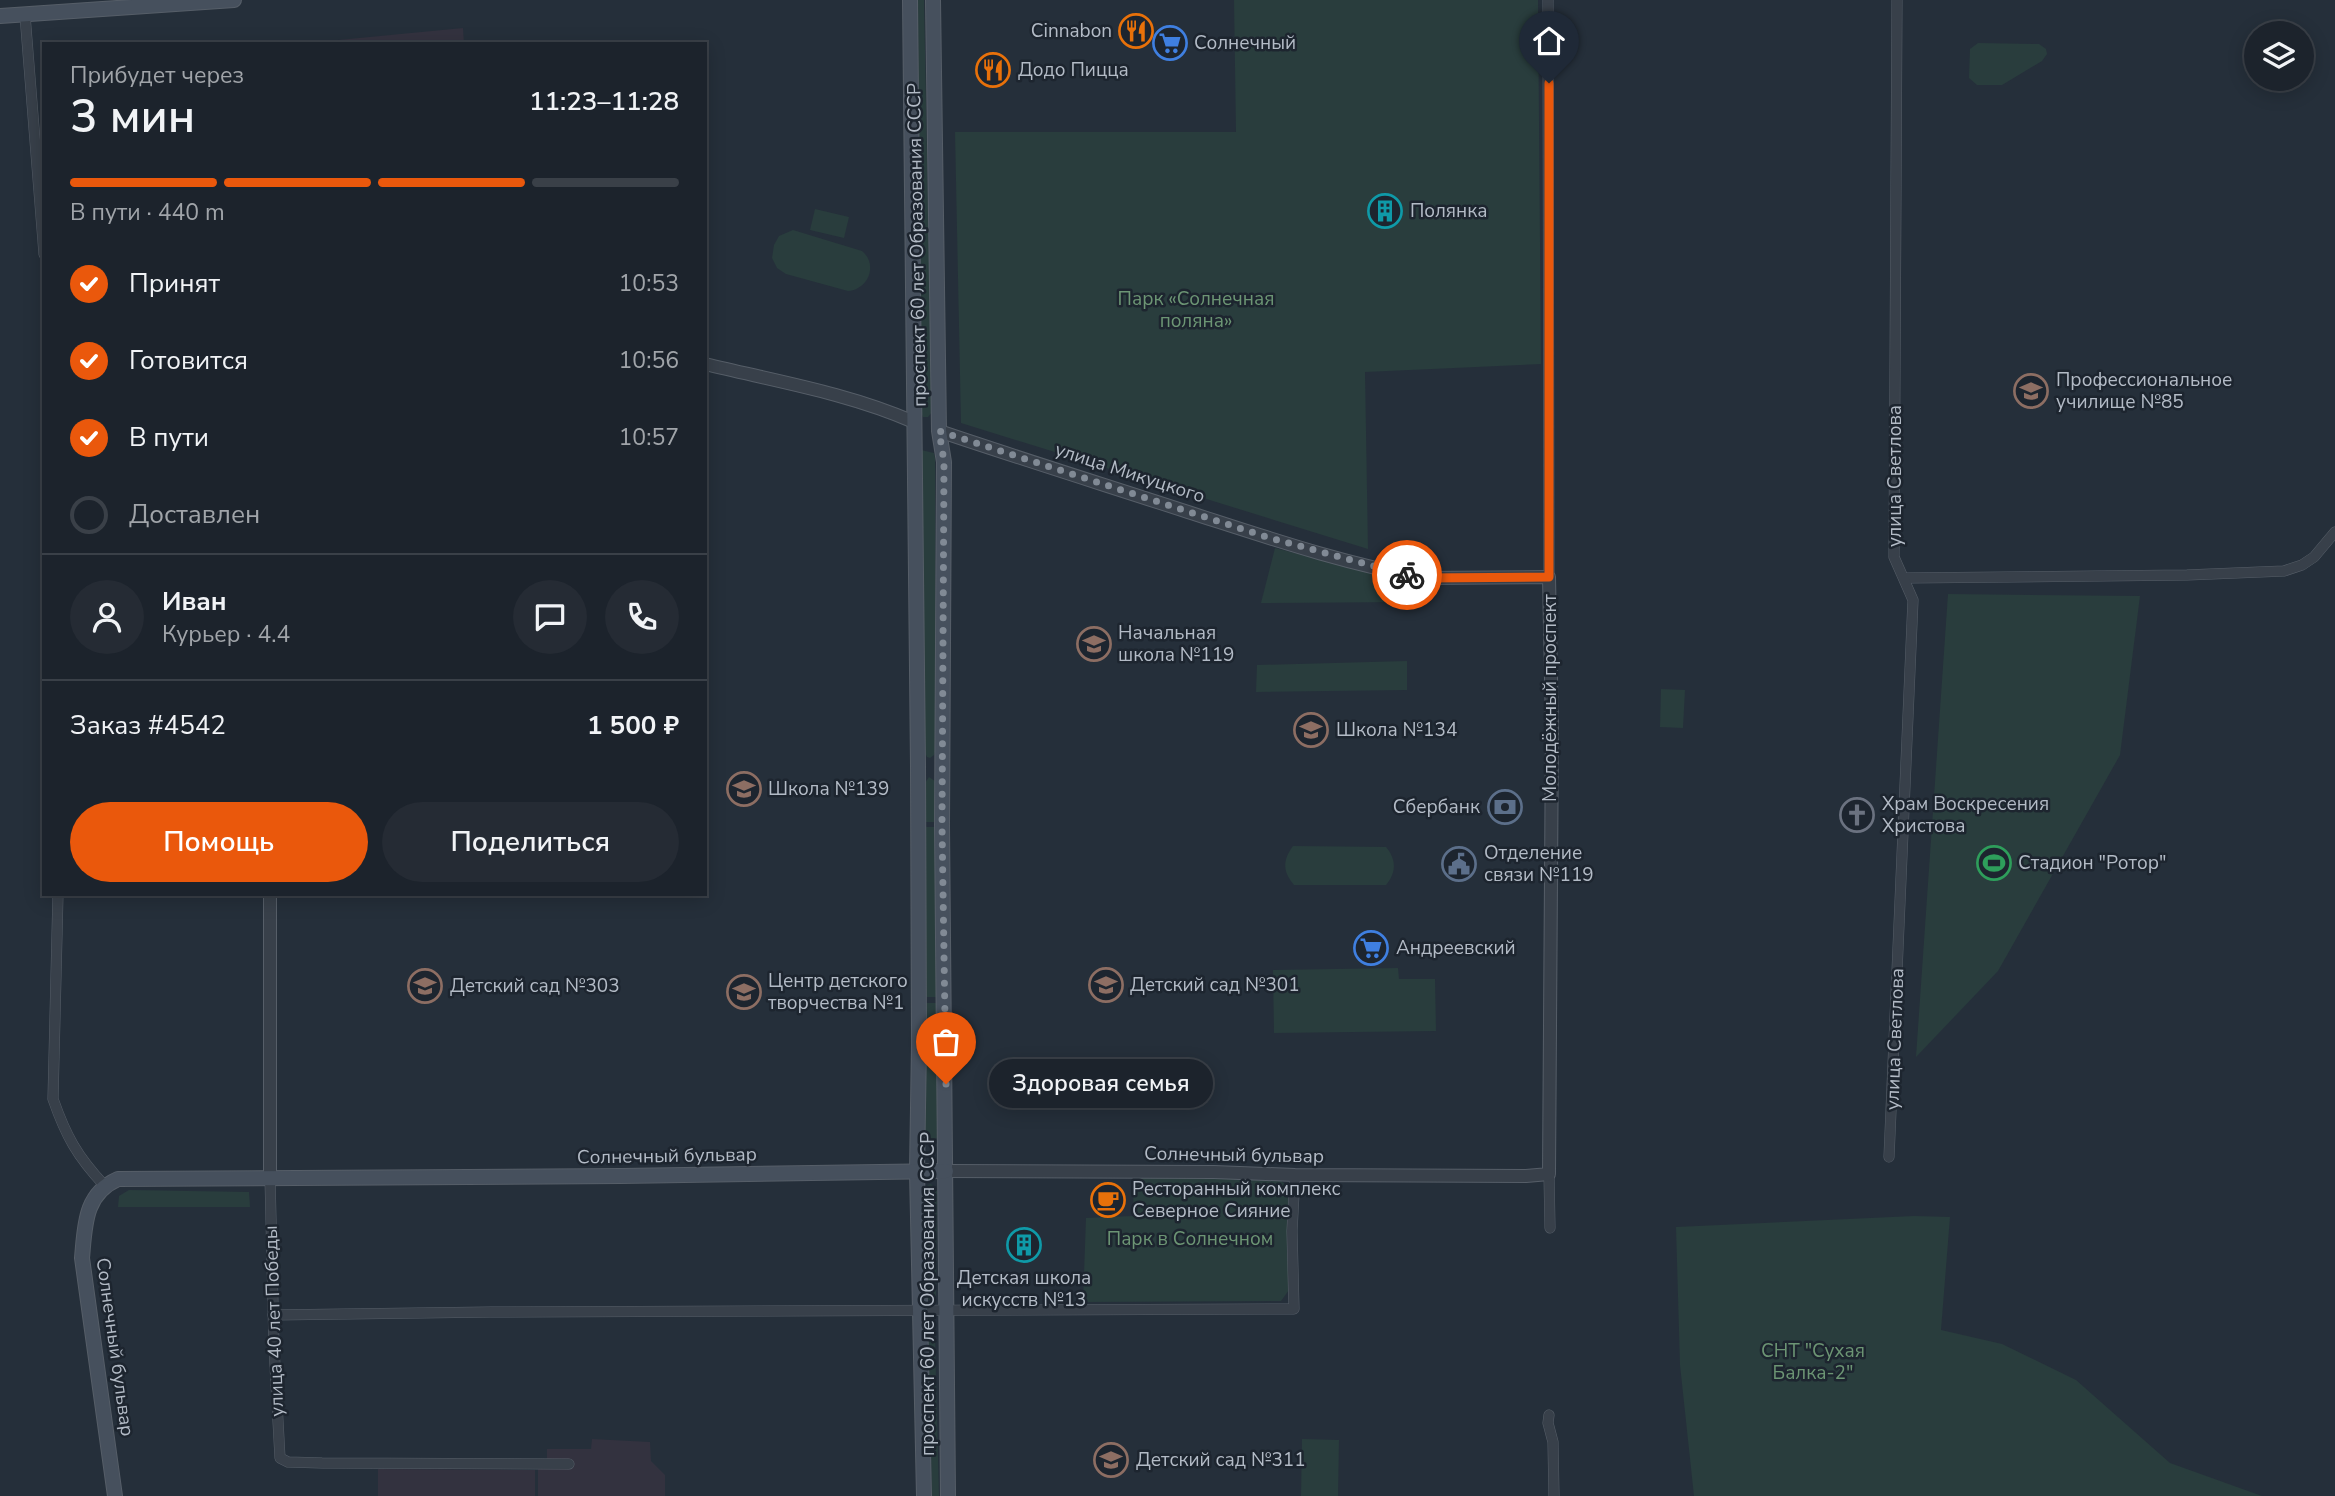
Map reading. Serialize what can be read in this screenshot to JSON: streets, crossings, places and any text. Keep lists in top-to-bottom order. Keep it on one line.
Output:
{"streets":{"main road":["проспект 60 лет Образования СССР","улица Микуцкого","Солнечный бульвар"],"street":["улица Светлова","Молодёжный проспект","улица 40 лет Победы"]},"crossings":[["проспект 60 лет Образования СССР","улица Микуцкого"],["проспект 60 лет Образования СССР","Солнечный бульвар"],["улица Микуцкого","Молодёжный проспект"],["Молодёжный проспект","Солнечный бульвар"],["Солнечный бульвар","улица 40 лет Победы"]],"parks":["Парк «Солнечная поляна»","Парк в Солнечном","СНТ \"Сухая Балка-2\""],"places":{"restaurant":["Cinnabon","Додо Пицца"],"supermarket":["Солнечный","Андреевский"],"building":["Полянка","Детская школа искусств №13"],"school or university":["Профессиональное училище №85","Начальная школа №119","Школа №134","Школа №139","Детский сад №301","Детский сад №303","Центр детского творчества №1","Детский сад №311"],"bank":["Сбербанк"],"church":["Храм Воскресения Христова"],"sports":["Стадион \"Ротор\""],"public building":["Отделение связи №119"],"other":["Здоровая семья"],"cafe":["Ресторанный комплекс Северное Сияние"]},"page":{"heading":["3 мин","Прибудет через","11:23–11:28"],"panel":["Иван","Курьер · 4.4","Заказ #4542","1 500 ₽"],"bar":"В пути · 440 m","list":[["Принят","10:53"],["Готовится","10:56"],["В пути","10:57"],"Доставлен"],"buttons":["Помощь","Поделиться"],"bubble":"Здоровая семья"}}
